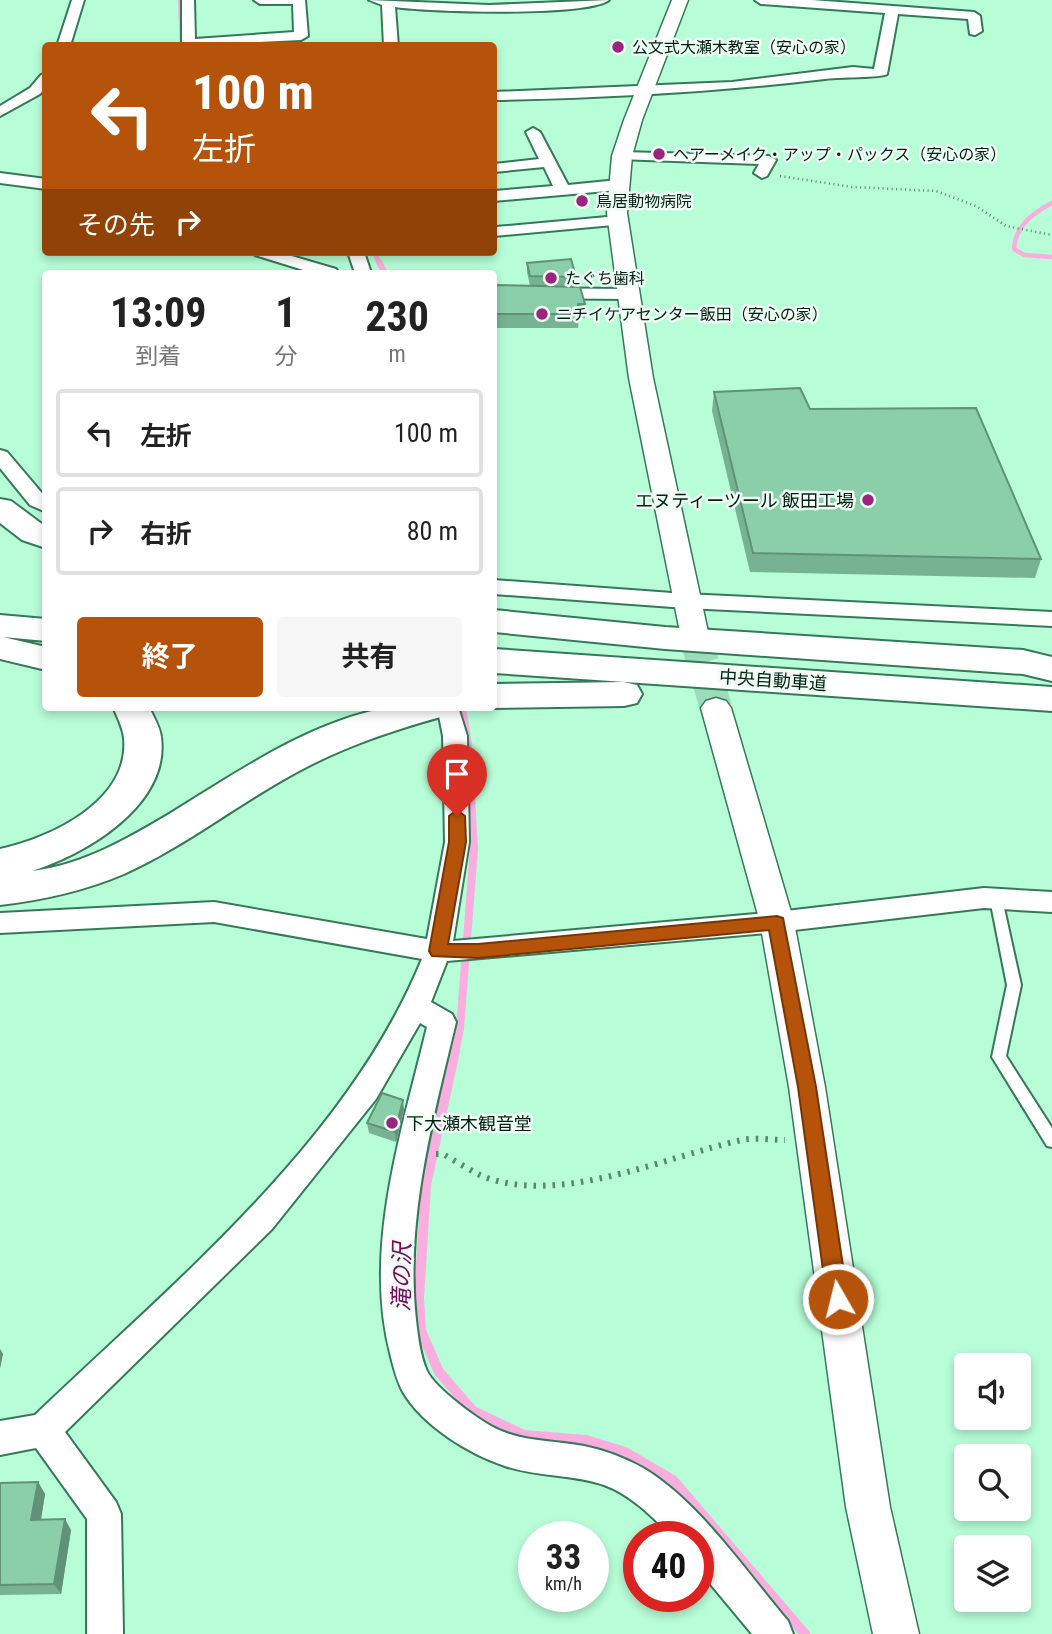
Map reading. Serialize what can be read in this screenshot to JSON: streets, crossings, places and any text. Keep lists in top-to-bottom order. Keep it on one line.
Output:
{"streets":{"highway":["中央自動車道"]},"water":["滝の沢"],"places":["公文式大瀬木教室（安心の家）","ヘアーメイク・アップ・パックス（安心の家）","鳥居動物病院","たぐち歯科","ニチイケアセンター飯田（安心の家）","エヌティーツール 飯田工場","下大瀬木観音堂"],"page":{"turn":["100 m","左折"],"then":"その先","eta":["13:09","到着","1","分","230","m"],"list":[{"name":"左折","value":"100 m"},{"name":"右折","value":"80 m"}],"buttons":["終了","共有"],"speed":"33 km/h","limit":"40"}}
